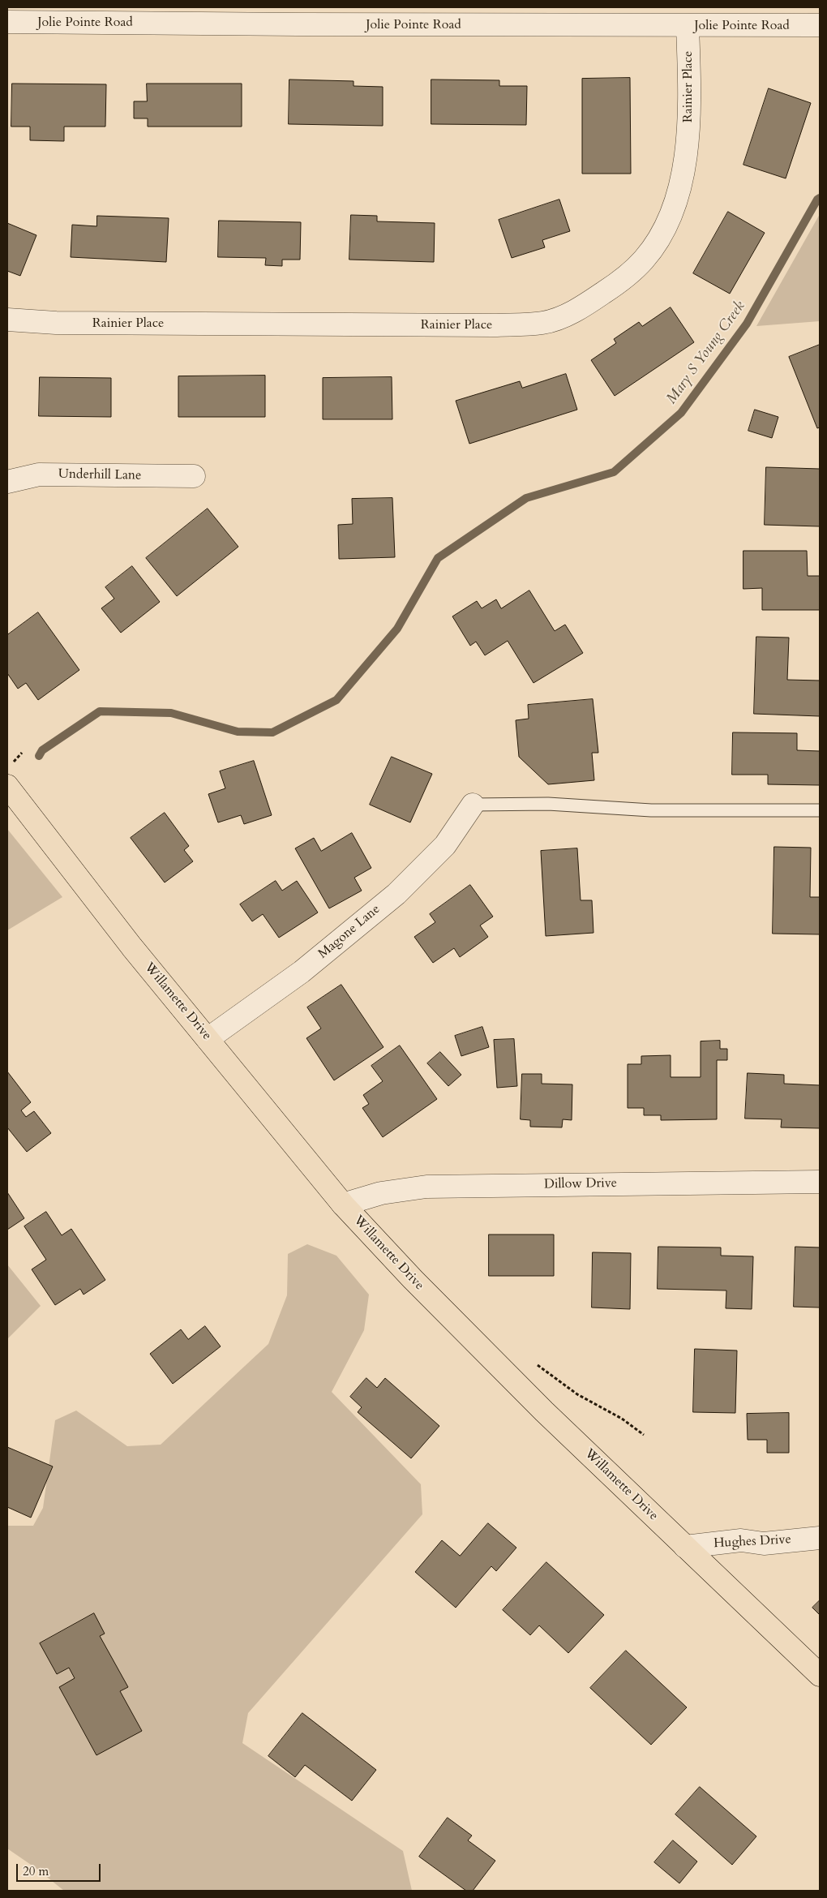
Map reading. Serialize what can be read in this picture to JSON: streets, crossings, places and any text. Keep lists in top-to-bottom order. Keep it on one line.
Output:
{"streets":{"main road":["Willamette Drive"],"street":["Jolie Pointe Road","Rainier Place","Underhill Lane","Magone Lane","Dillow Drive","Hughes Drive"]},"crossings":[["Jolie Pointe Road","Rainier Place"],["Magone Lane","Willamette Drive"],["Willamette Drive","Dillow Drive"],["Willamette Drive","Hughes Drive"]],"water":["Mary S Young Creek"],"scale_bar":"20 m"}
